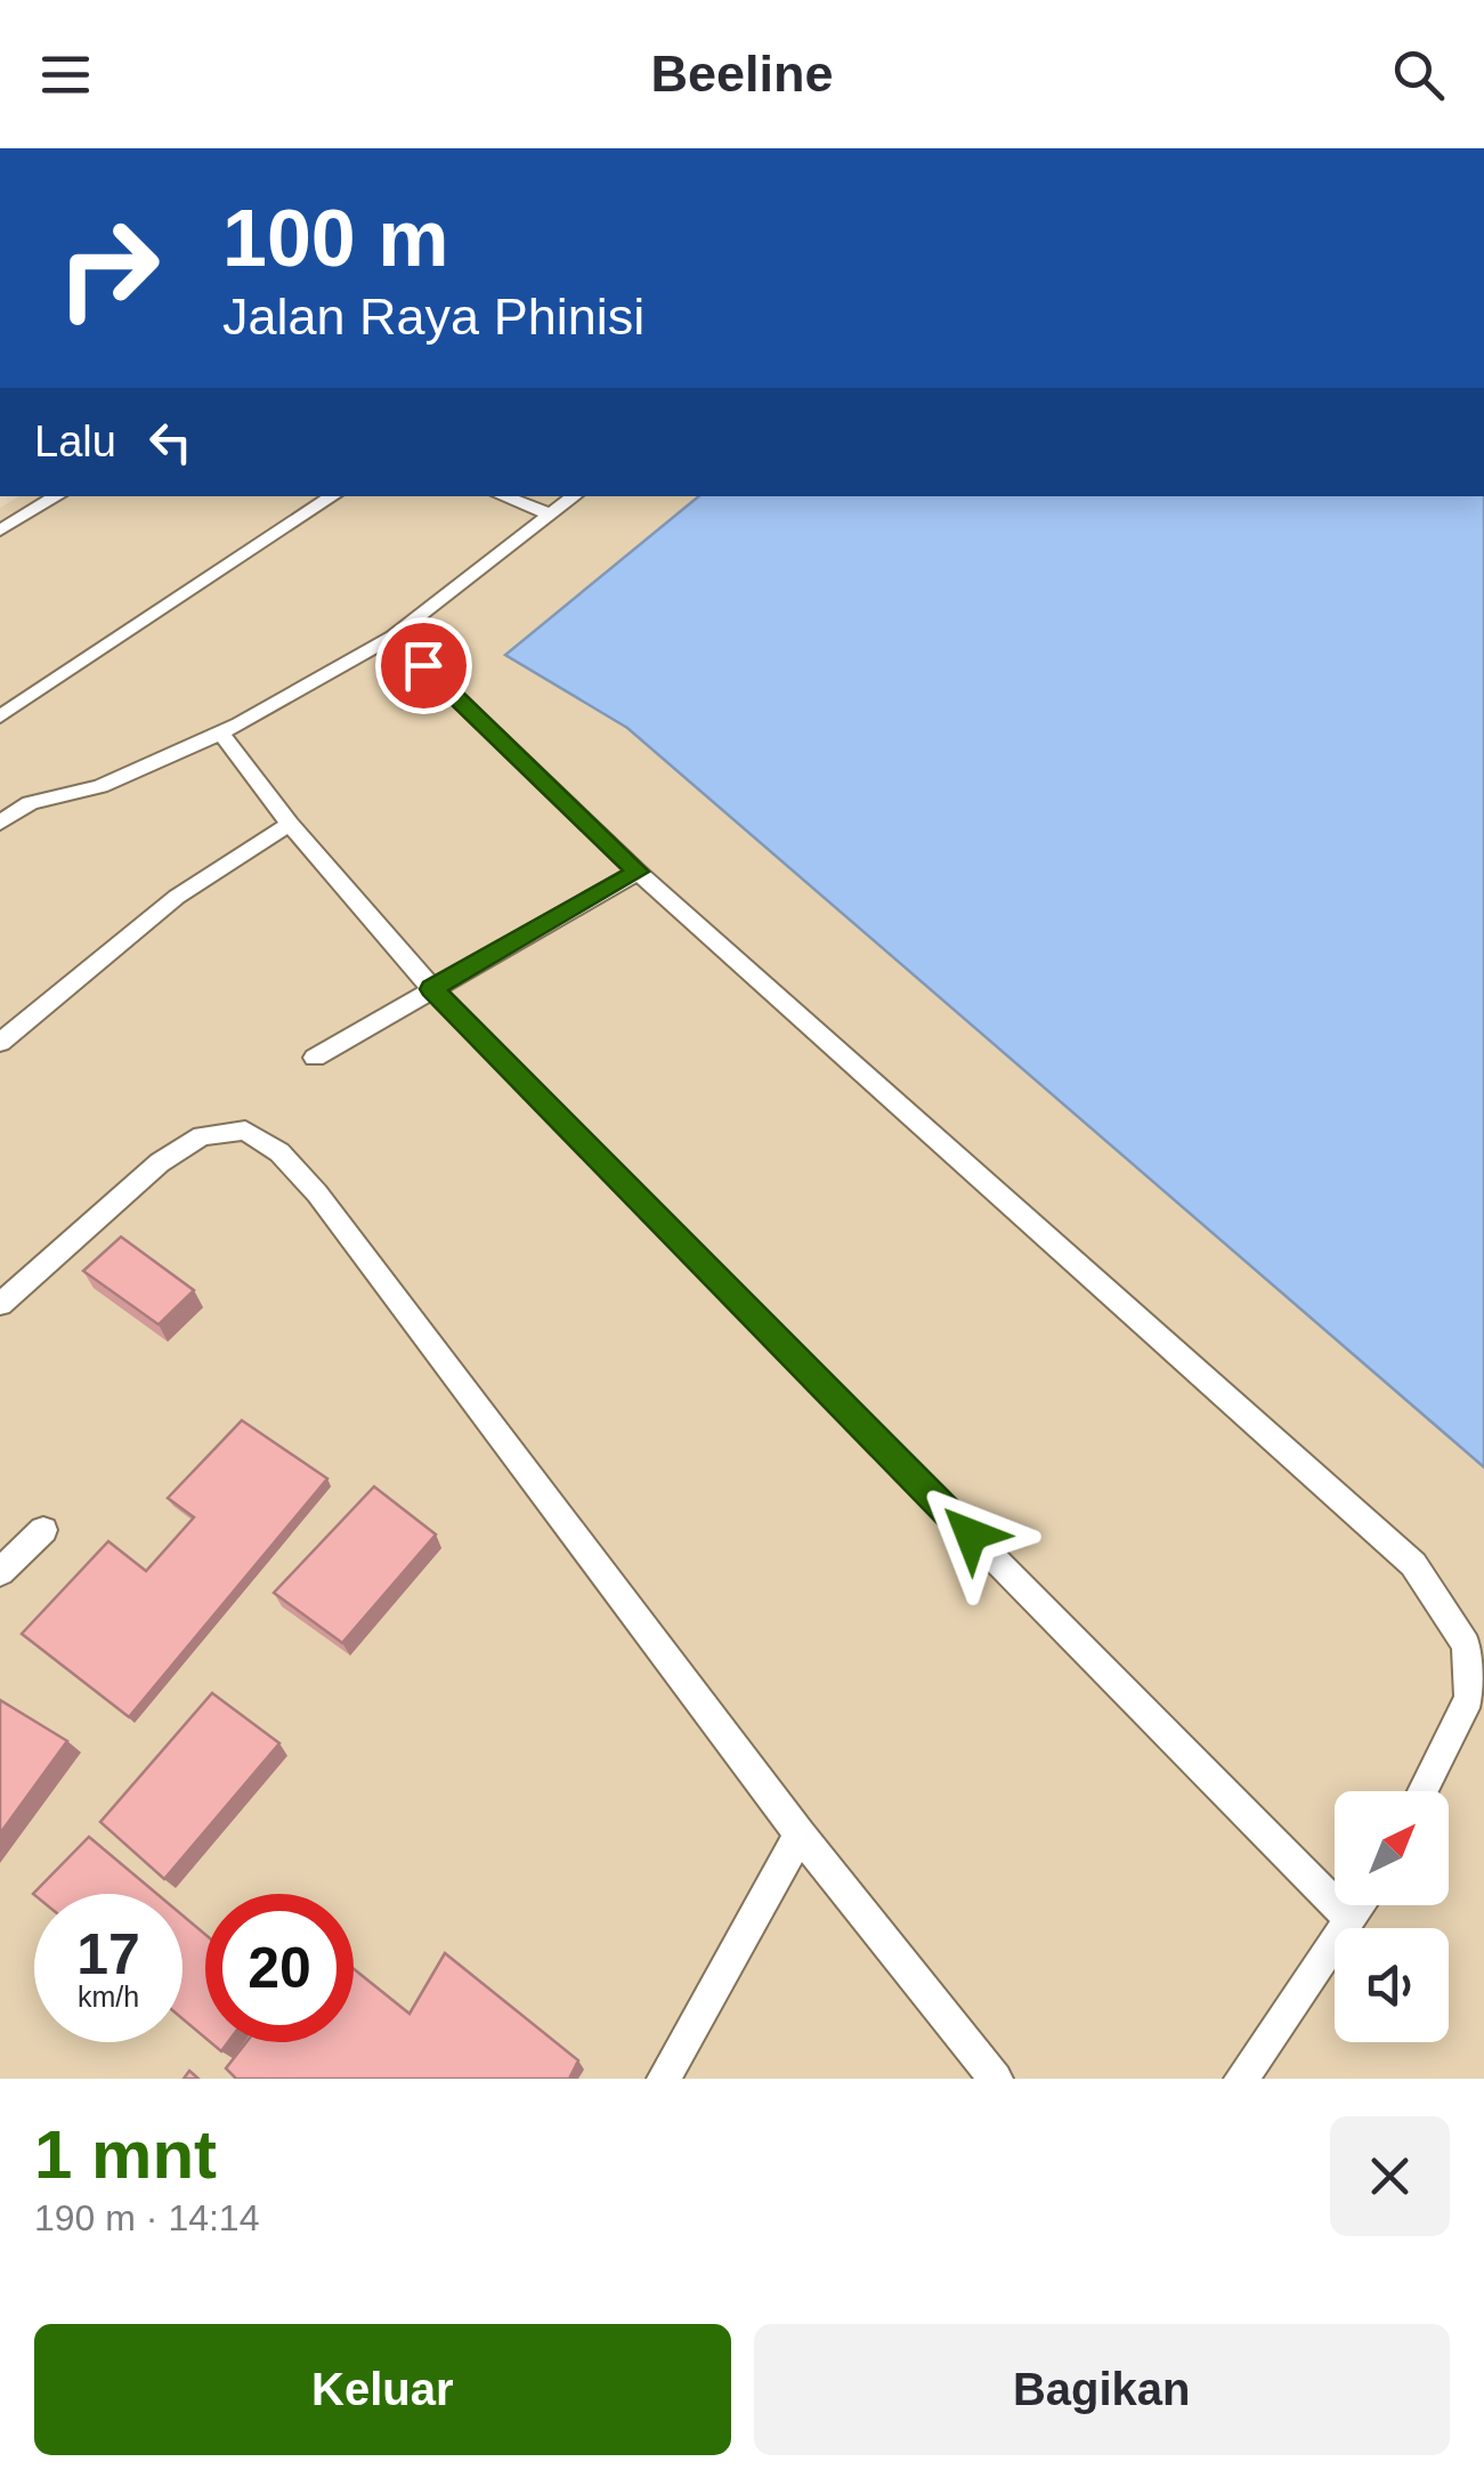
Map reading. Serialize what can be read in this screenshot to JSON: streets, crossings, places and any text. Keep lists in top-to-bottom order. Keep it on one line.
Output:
{"north":"top right","page":{"header":"Beeline","turn":["100 m","Jalan Raya Phinisi"],"then":"Lalu","speed":"17 km/h","limit":"20","heading":["1 mnt","190 m · 14:14"],"buttons":["Keluar","Bagikan"]}}
